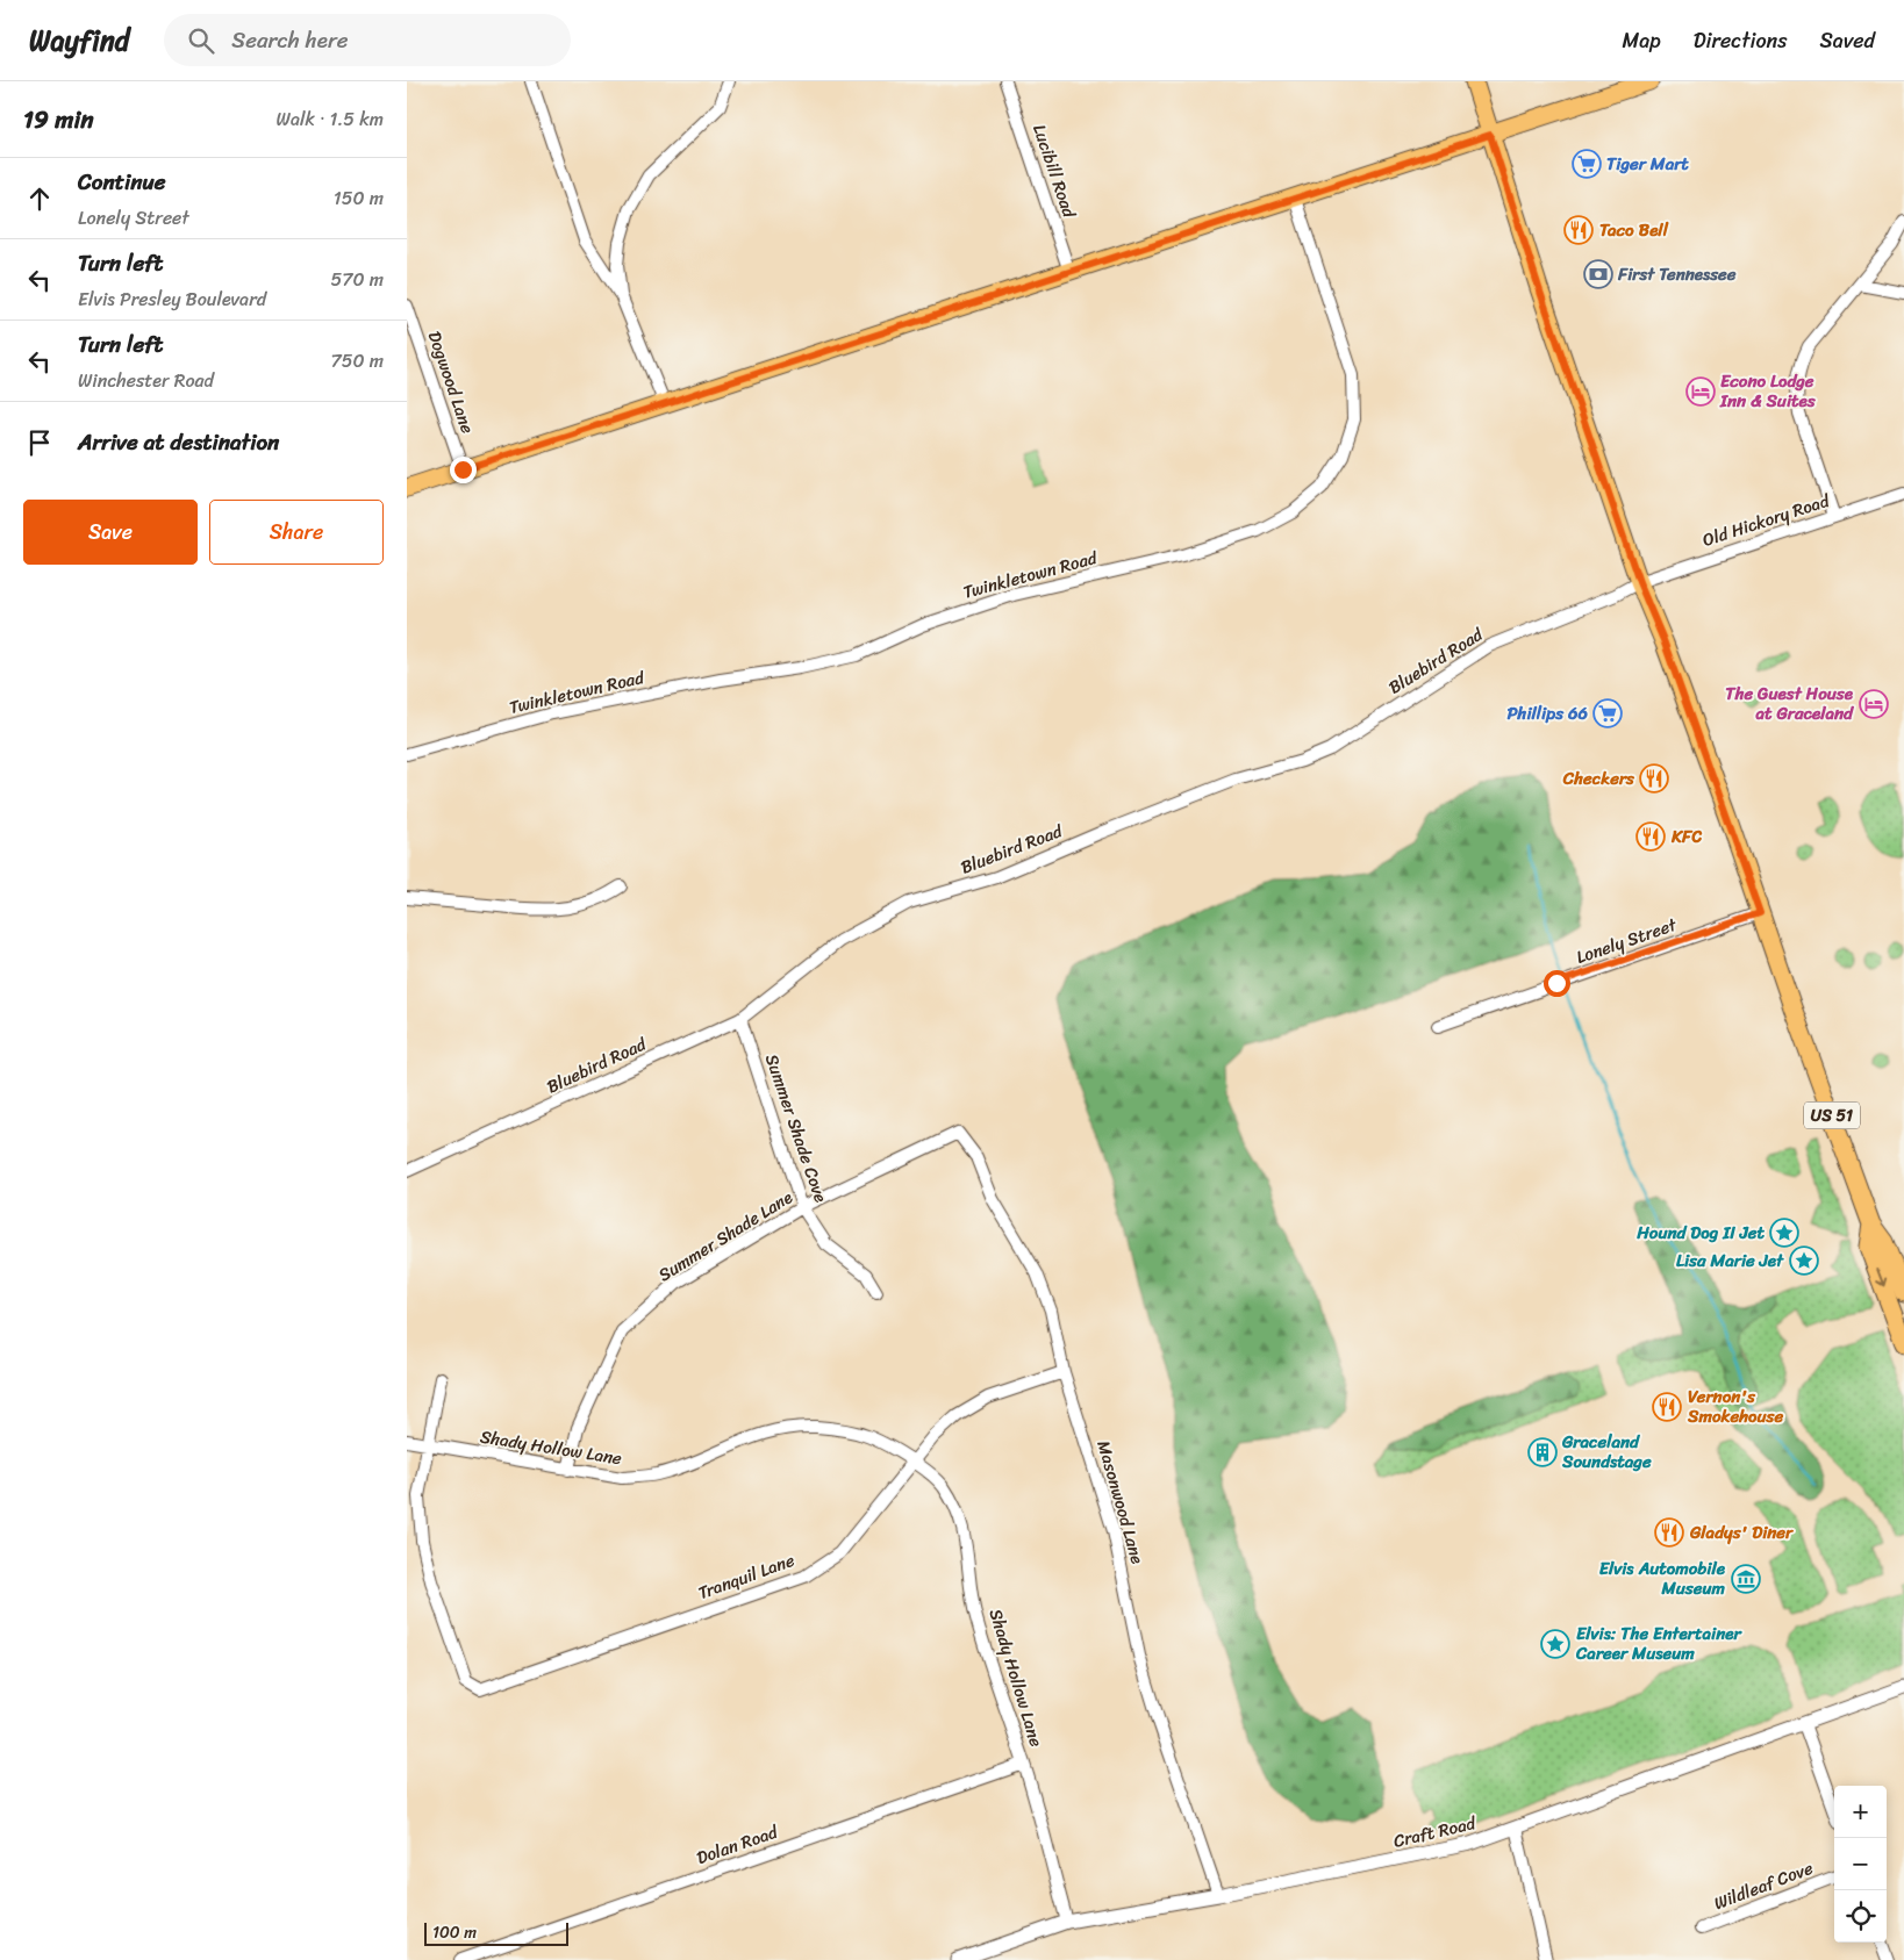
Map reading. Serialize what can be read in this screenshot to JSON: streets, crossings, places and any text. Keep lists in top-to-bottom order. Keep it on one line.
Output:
{"streets":{"main road":["US 51"],"street":["Lucibill Road","Dogwood Lane","Old Hickory Road","Twinkletown Road","Bluebird Road","Lonely Street","Summer Shade Cove","Summer Shade Lane","Shady Hollow Lane","Masonwood Lane","Tranquil Lane","Craft Road","Dolan Road","Wildleaf Cove"]},"crossings":[["Old Hickory Road","Bluebird Road"],["Old Hickory Road","US 51"],["Bluebird Road","US 51"],["Bluebird Road","Summer Shade Cove"],["Lonely Street","US 51"],["Summer Shade Cove","Summer Shade Lane"],["Summer Shade Lane","Shady Hollow Lane"],["Summer Shade Lane","Masonwood Lane"],["Shady Hollow Lane","Tranquil Lane"],["Shady Hollow Lane","Craft Road"],["Shady Hollow Lane","Dolan Road"],["Masonwood Lane","Tranquil Lane"],["Masonwood Lane","Craft Road"]],"places":{"supermarket":["Tiger Mart","Phillips 66"],"restaurant":["Taco Bell","Checkers","KFC","Vernon's Smokehouse","Gladys' Diner"],"bank":["First Tennessee"],"hotel":["Econo Lodge Inn & Suites","The Guest House at Graceland"],"place":["Hound Dog II Jet","Lisa Marie Jet","Elvis: The Entertainer Career Museum"],"building":["Graceland Soundstage"],"museum":["Elvis Automobile Museum"]},"scale_bar":"100 m","page":{"header":"Wayfind","search":"Search here","nav":["Map","Directions","Saved"],"heading":["19 min","Walk · 1.5 km"],"list":[["Continue","Lonely Street","150 m"],["Turn left","Elvis Presley Boulevard","570 m"],["Turn left","Winchester Road","750 m"],"Arrive at destination"],"buttons":["Save","Share"],"map_buttons":["+","−"],"scale":"100 m"}}
